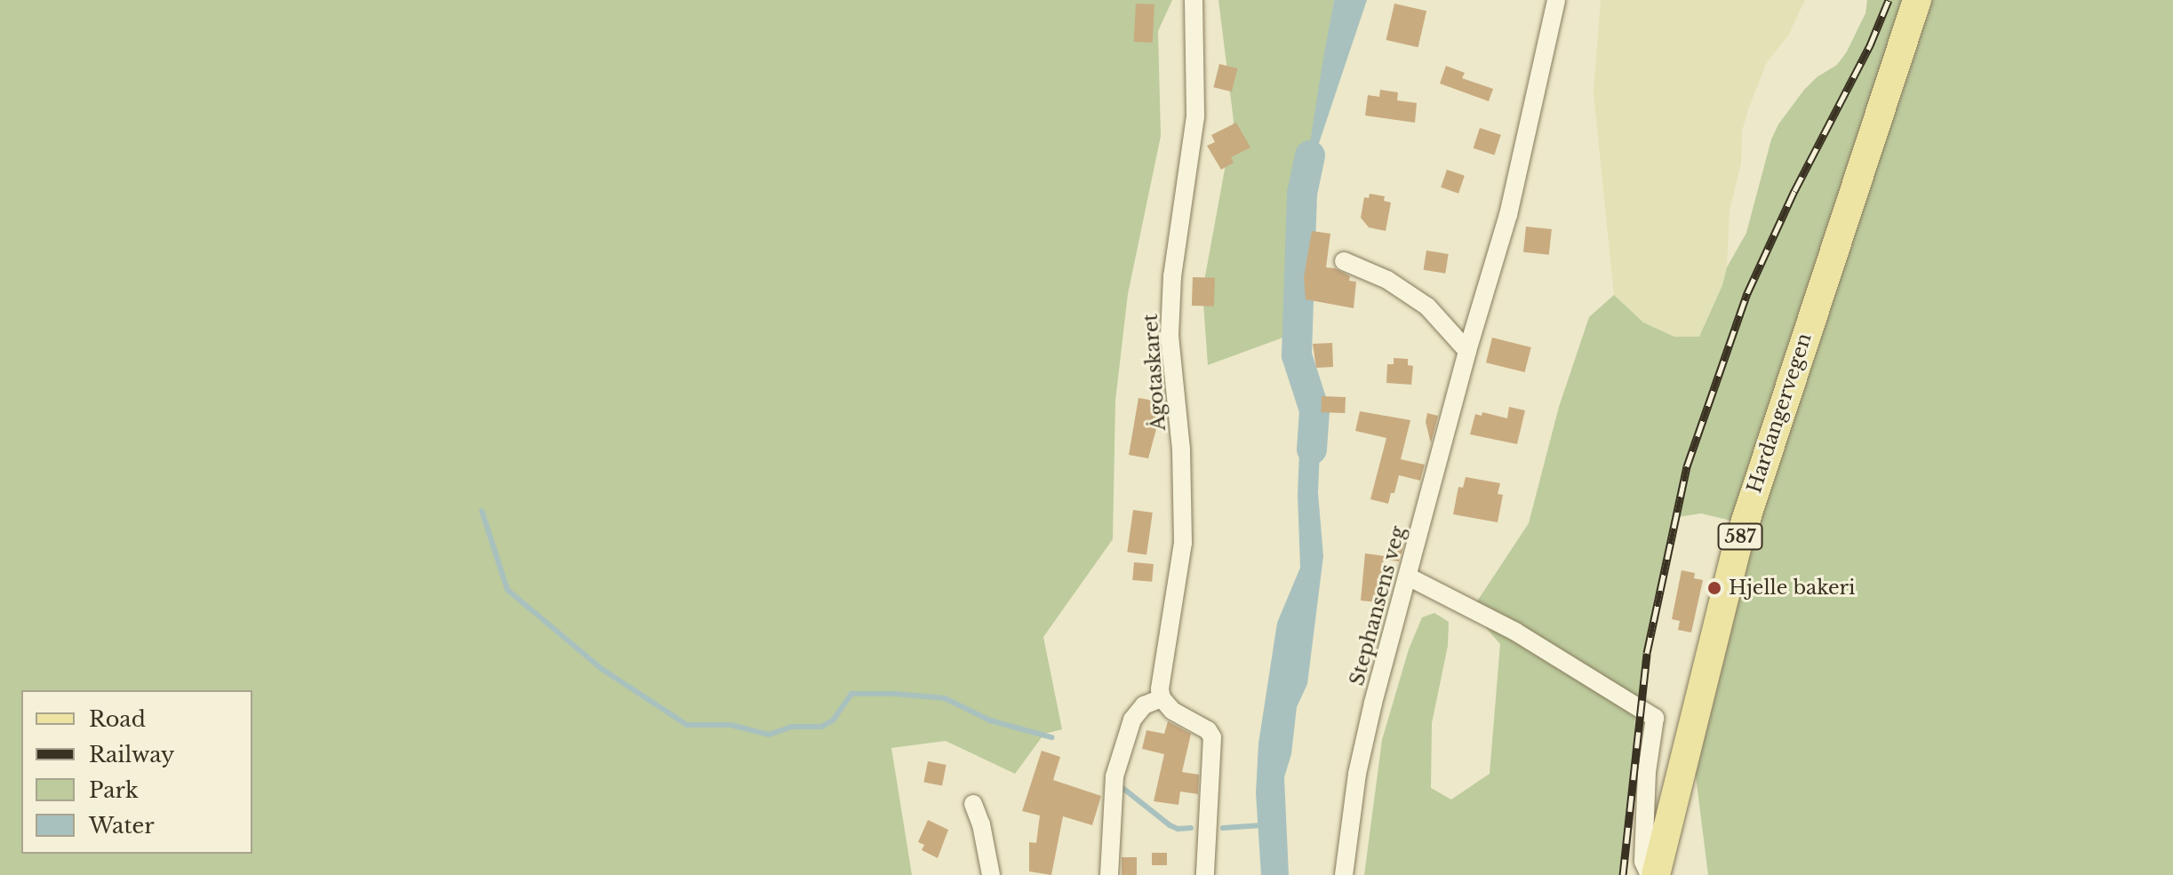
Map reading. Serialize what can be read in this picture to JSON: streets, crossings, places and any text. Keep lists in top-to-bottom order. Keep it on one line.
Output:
{"streets":{"main road":["Hardangervegen","587"],"street":["Ågotaskaret","Stephansens veg"]},"places":["Hjelle bakeri"],"legend":["Road","Railway","Park","Water"]}
